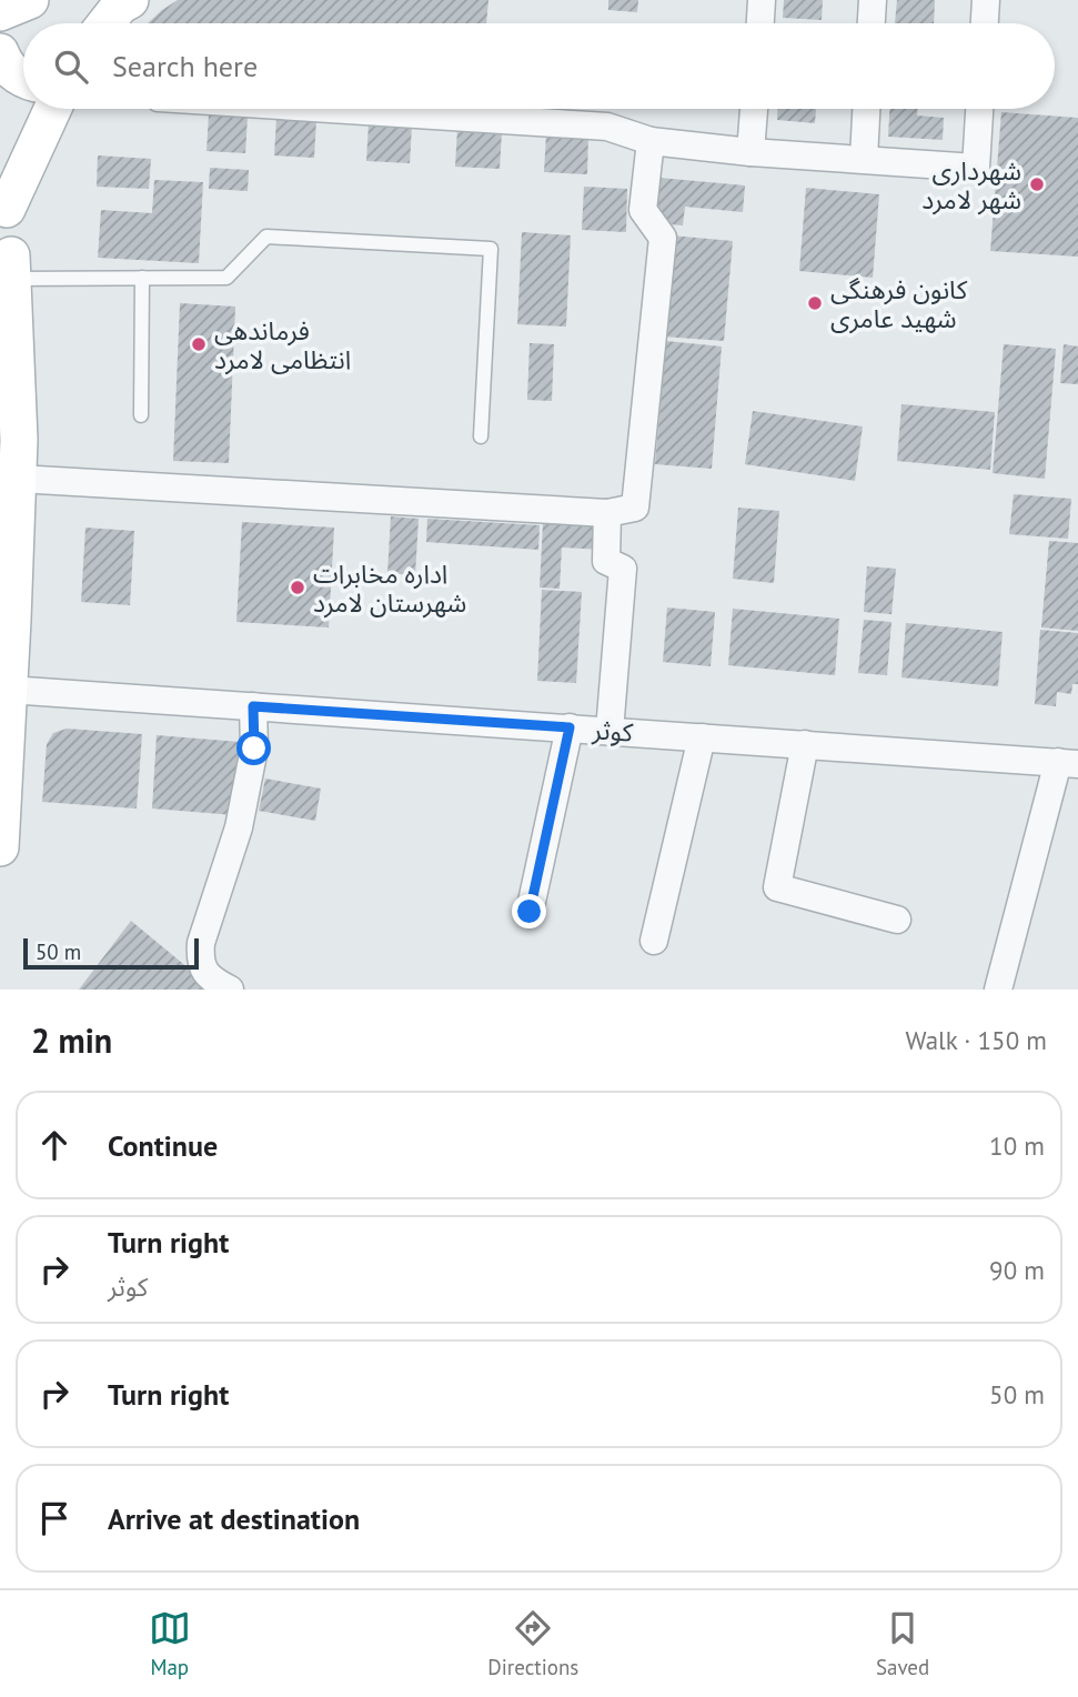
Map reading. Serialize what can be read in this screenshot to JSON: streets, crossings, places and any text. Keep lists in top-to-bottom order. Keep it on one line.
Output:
{"streets":{"street":["کوثر"]},"places":["شهرداری شهر لامرد","کانون فرهنگی شهید عامری","فرماندهی انتظامی لامرد","اداره مخابرات شهرستان لامرد"],"scale_bar":"50 m","page":{"search":"Search here","scale":"50 m","heading":["2 min","Walk · 150 m"],"list":[["Continue","10 m"],["Turn right","کوثر","90 m"],["Turn right","50 m"],"Arrive at destination"],"nav":["Map","Directions","Saved"]}}
